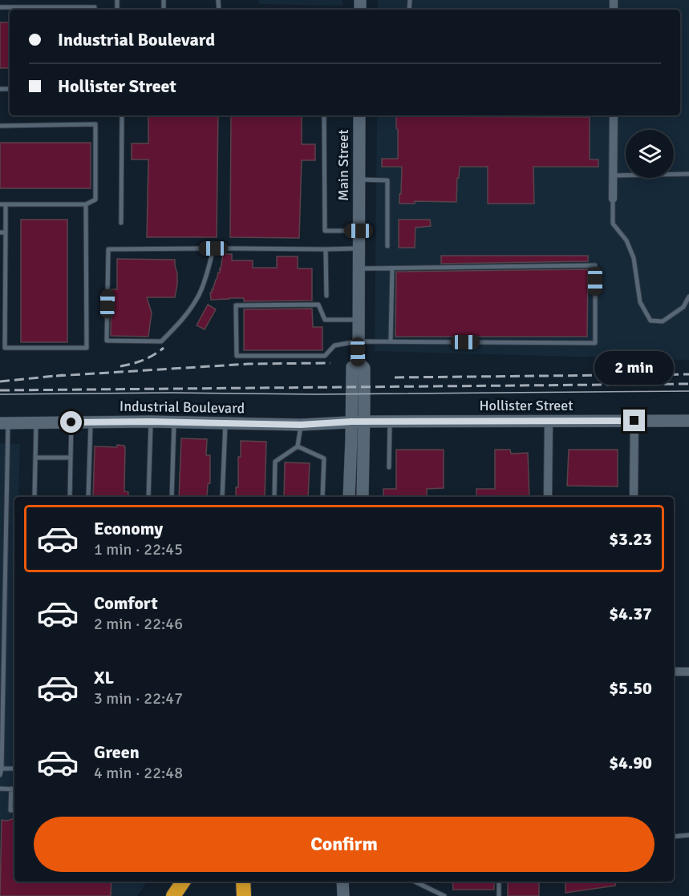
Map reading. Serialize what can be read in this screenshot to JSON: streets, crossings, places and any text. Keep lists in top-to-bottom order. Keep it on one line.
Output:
{"streets":{"main road":["Main Street","Hollister Street","Industrial Boulevard"]},"crossings":[["Main Street","Hollister Street"],["Main Street","Industrial Boulevard"],["Hollister Street","Industrial Boulevard"]],"page":{"banner":["Industrial Boulevard","Hollister Street"],"bubble":"2 min","list":[{"name":"Economy","note":"1 min · 22:45","value":"$3.23"},{"name":"Comfort","note":"2 min · 22:46","value":"$4.37"},{"name":"XL","note":"3 min · 22:47","value":"$5.50"},{"name":"Green","note":"4 min · 22:48","value":"$4.90"}],"buttons":"Confirm"}}
